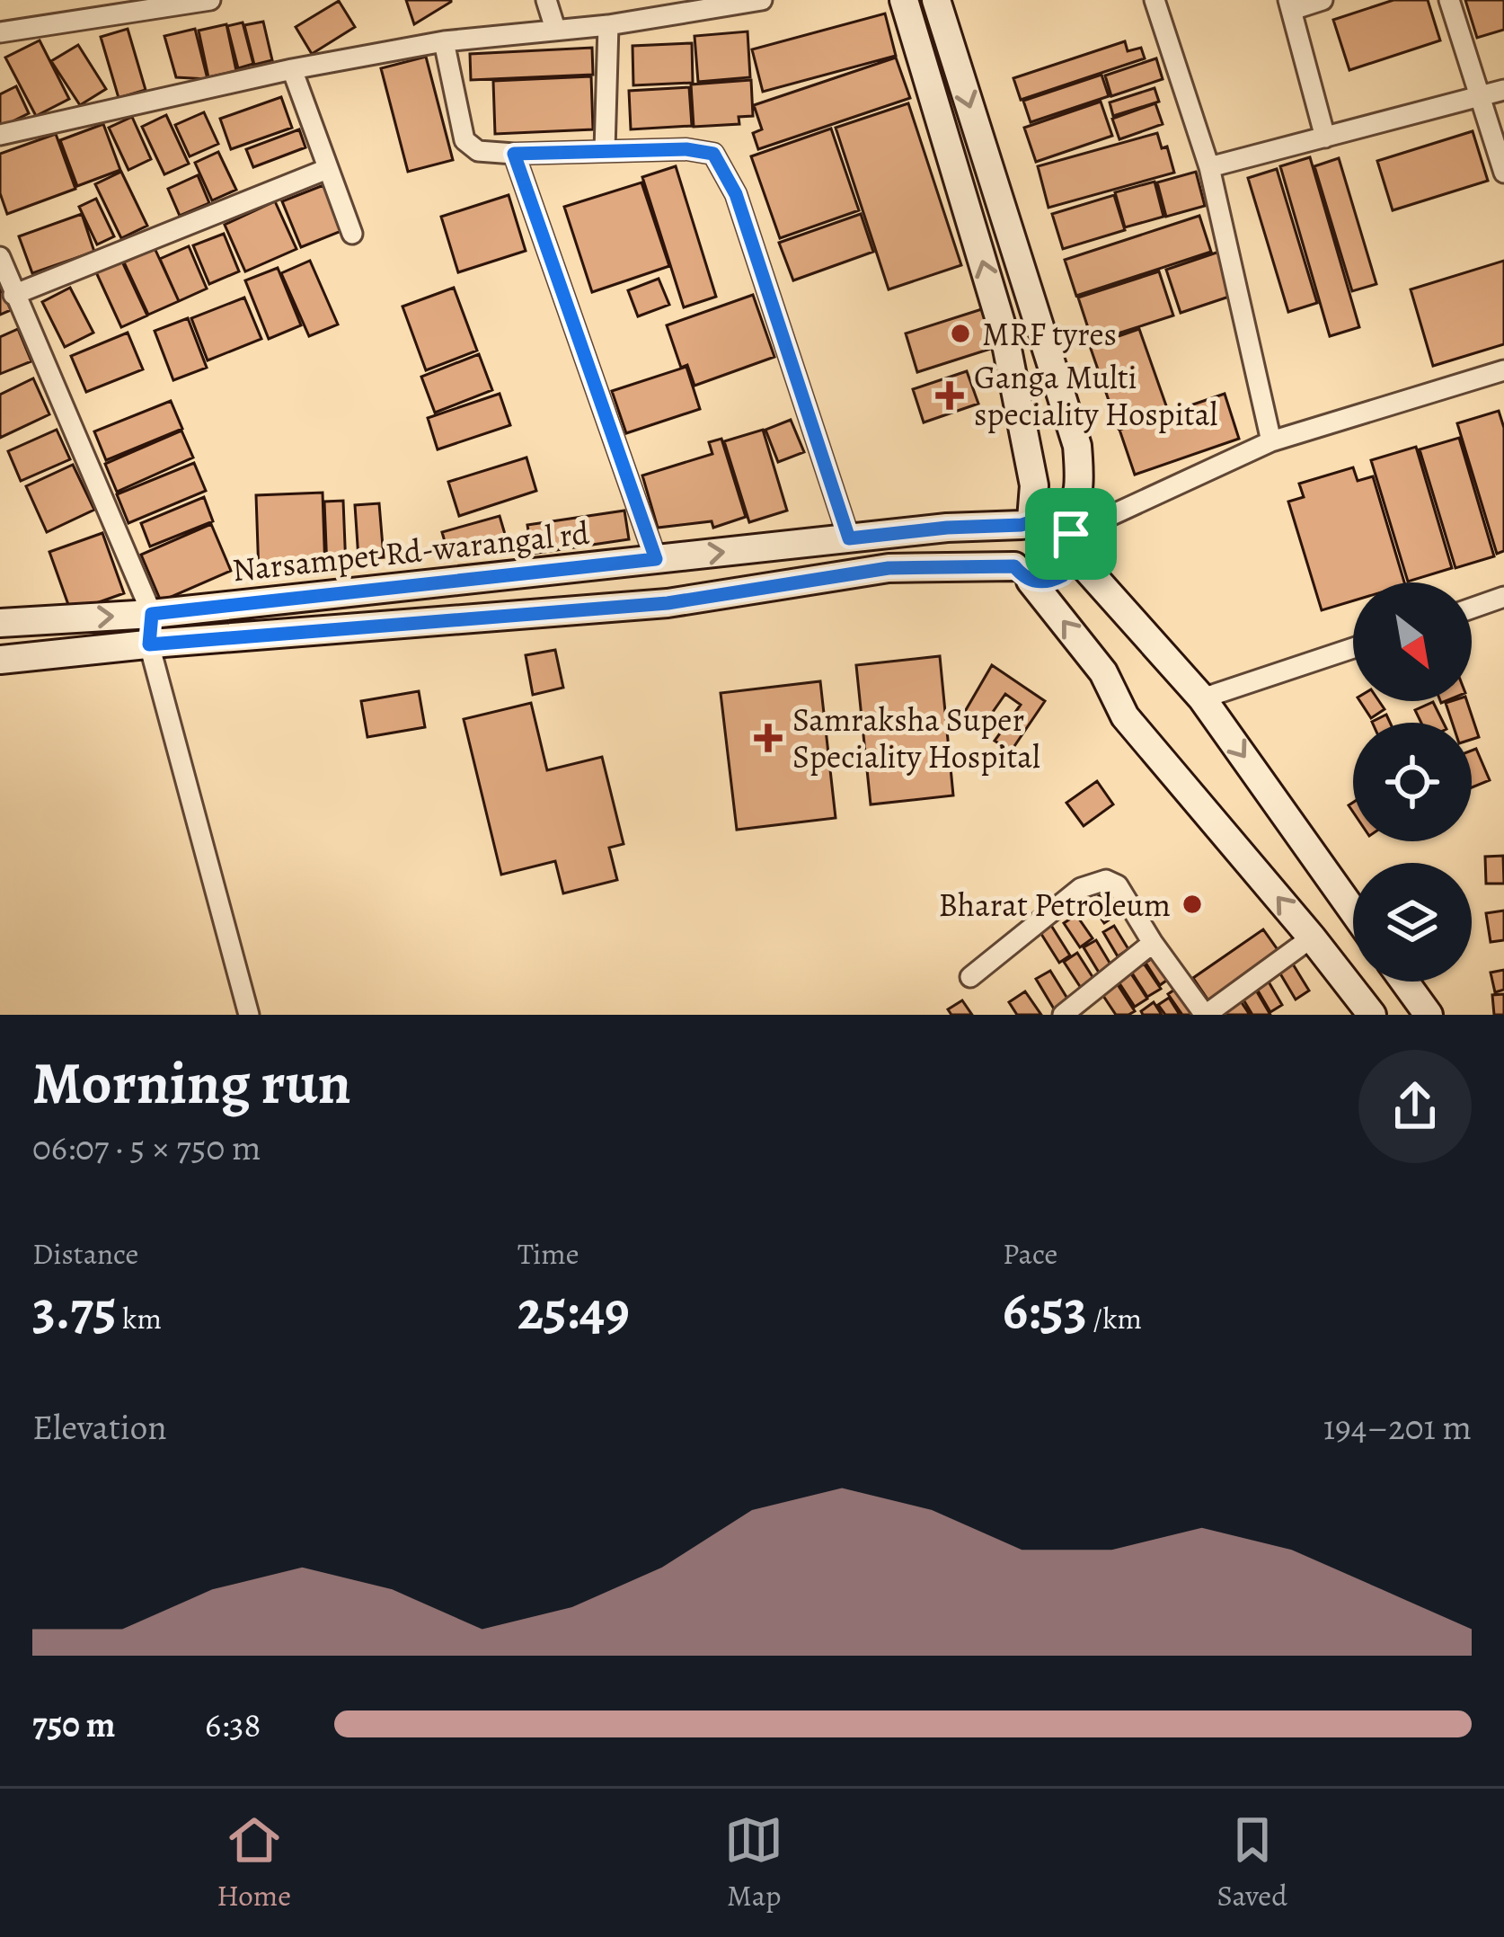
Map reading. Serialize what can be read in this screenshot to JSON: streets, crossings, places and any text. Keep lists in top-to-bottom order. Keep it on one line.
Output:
{"streets":{"main road":["Narsampet Rd-warangal rd"]},"places":{"other":["MRF tyres","Bharat Petroleum"],"health":["Ganga Multi speciality Hospital","Samraksha Super Speciality Hospital"]},"north":"bottom right","page":{"heading":["Morning run","06:07 · 5 × 750 m"],"stats":[["Distance","3.75 km"],["Time","25:49"],["Pace","6:53 /km"]],"chart":["Elevation","194–201 m"],"list":[{"name":"750 m","note":"6:38"}],"tabs":["Home","Map","Saved"]}}
